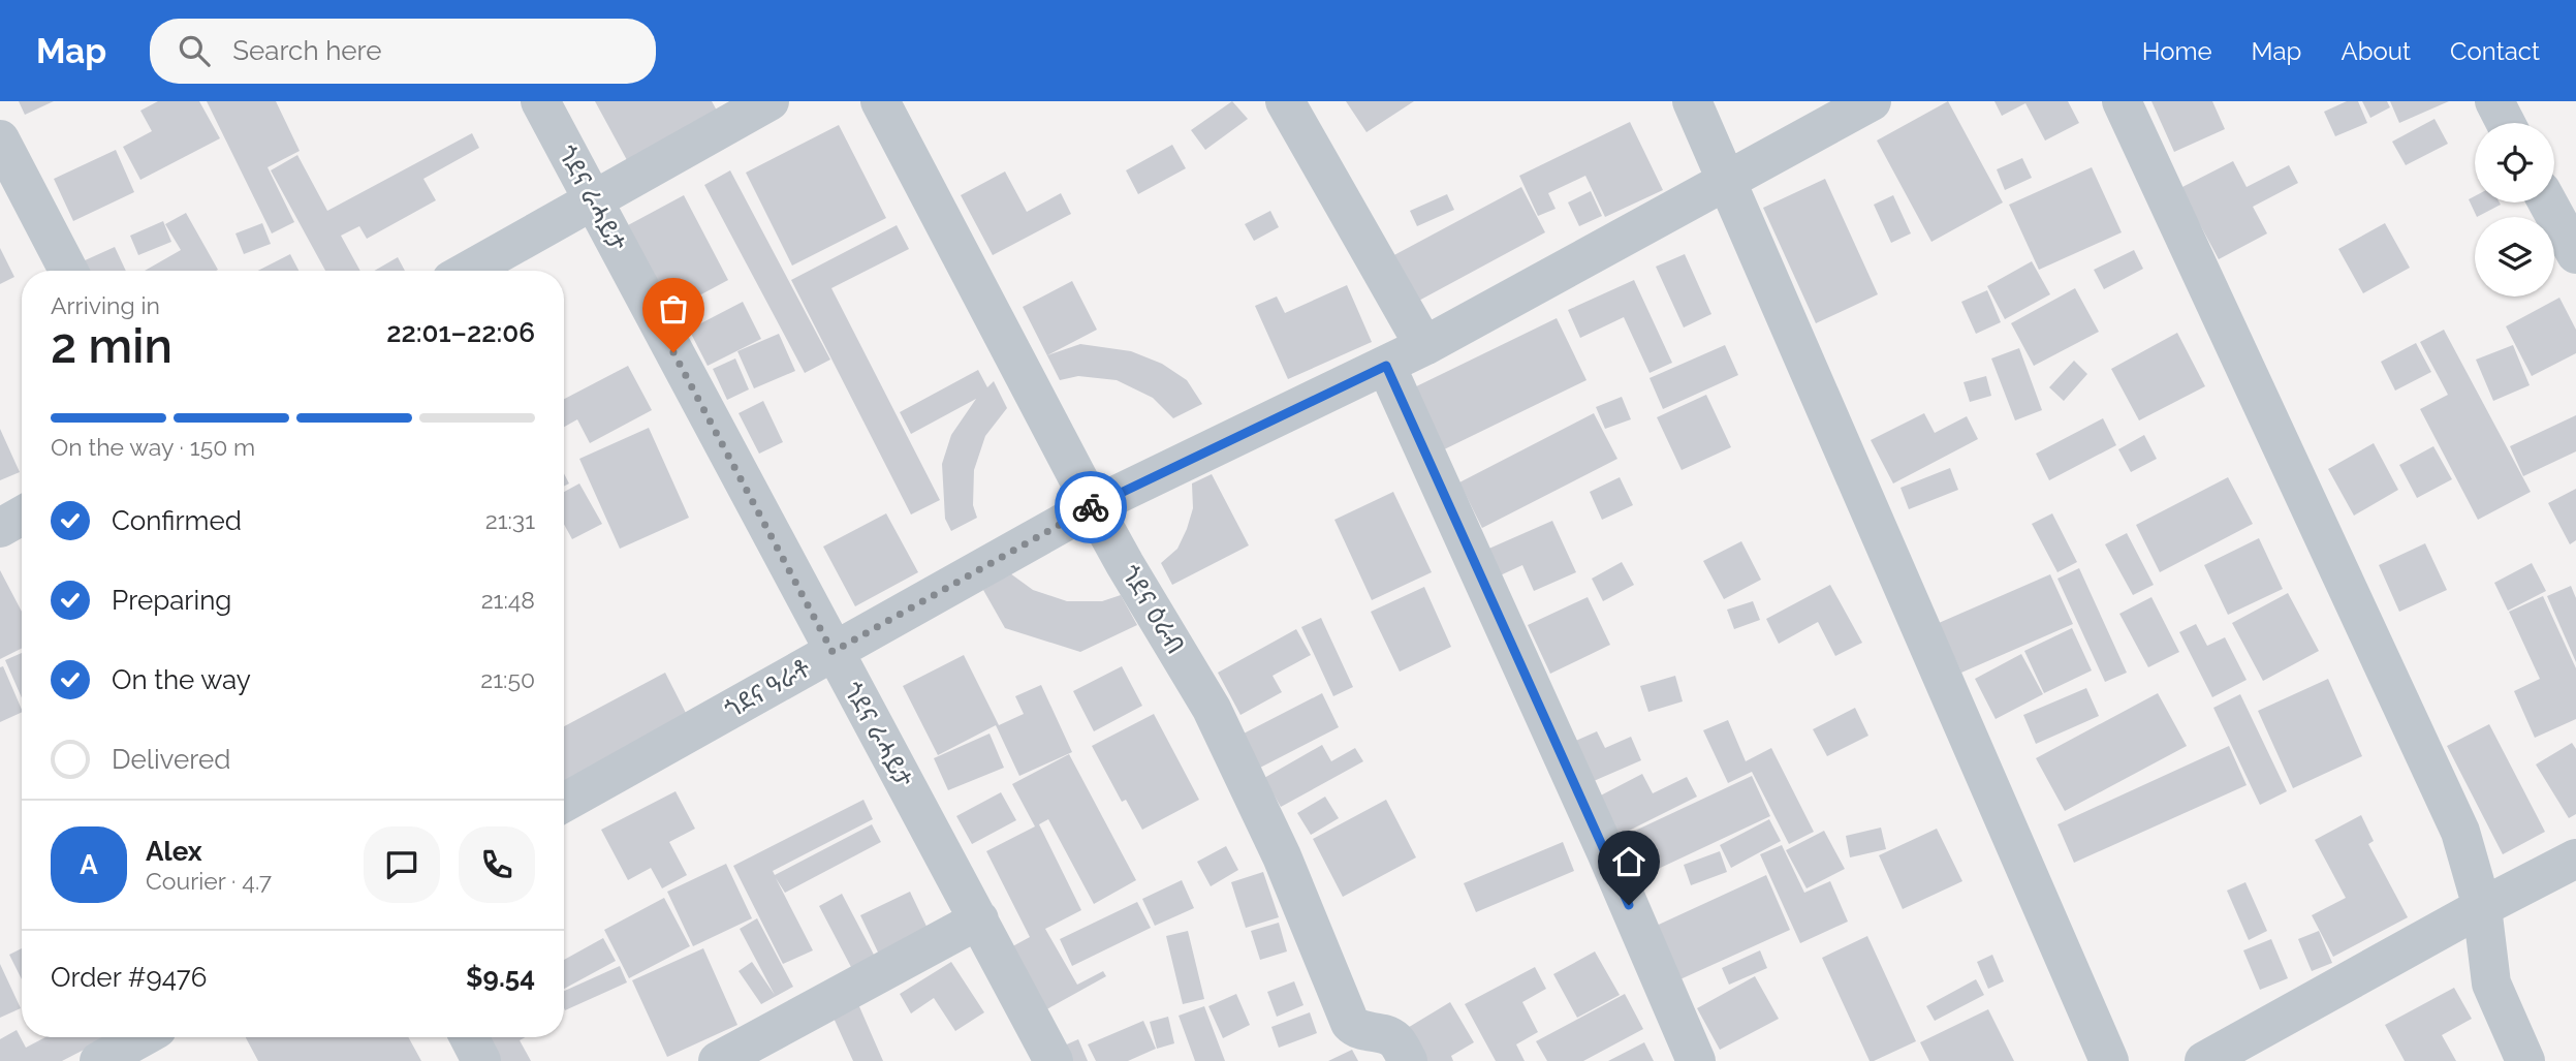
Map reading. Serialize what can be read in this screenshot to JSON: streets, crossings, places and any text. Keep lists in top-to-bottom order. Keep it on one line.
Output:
{"streets":{"street":["ጎደና ራሓይታ","ጎደና ዕራብ","ጎደና ዓራቶ"]},"crossings":[["ጎደና ራሓይታ","ጎደና ዓራቶ"],["ጎደና ዕራብ","ጎደና ዓራቶ"]],"page":{"header":"Map","search":"Search here","nav":["Home","Map","About","Contact"],"heading":["2 min","Arriving in","22:01–22:06"],"panel":["Alex","Courier · 4.7","Order #9476","$9.54"],"bar":"On the way · 150 m","list":[["Confirmed","21:31"],["Preparing","21:48"],["On the way","21:50"],"Delivered"],"round":"A"}}
